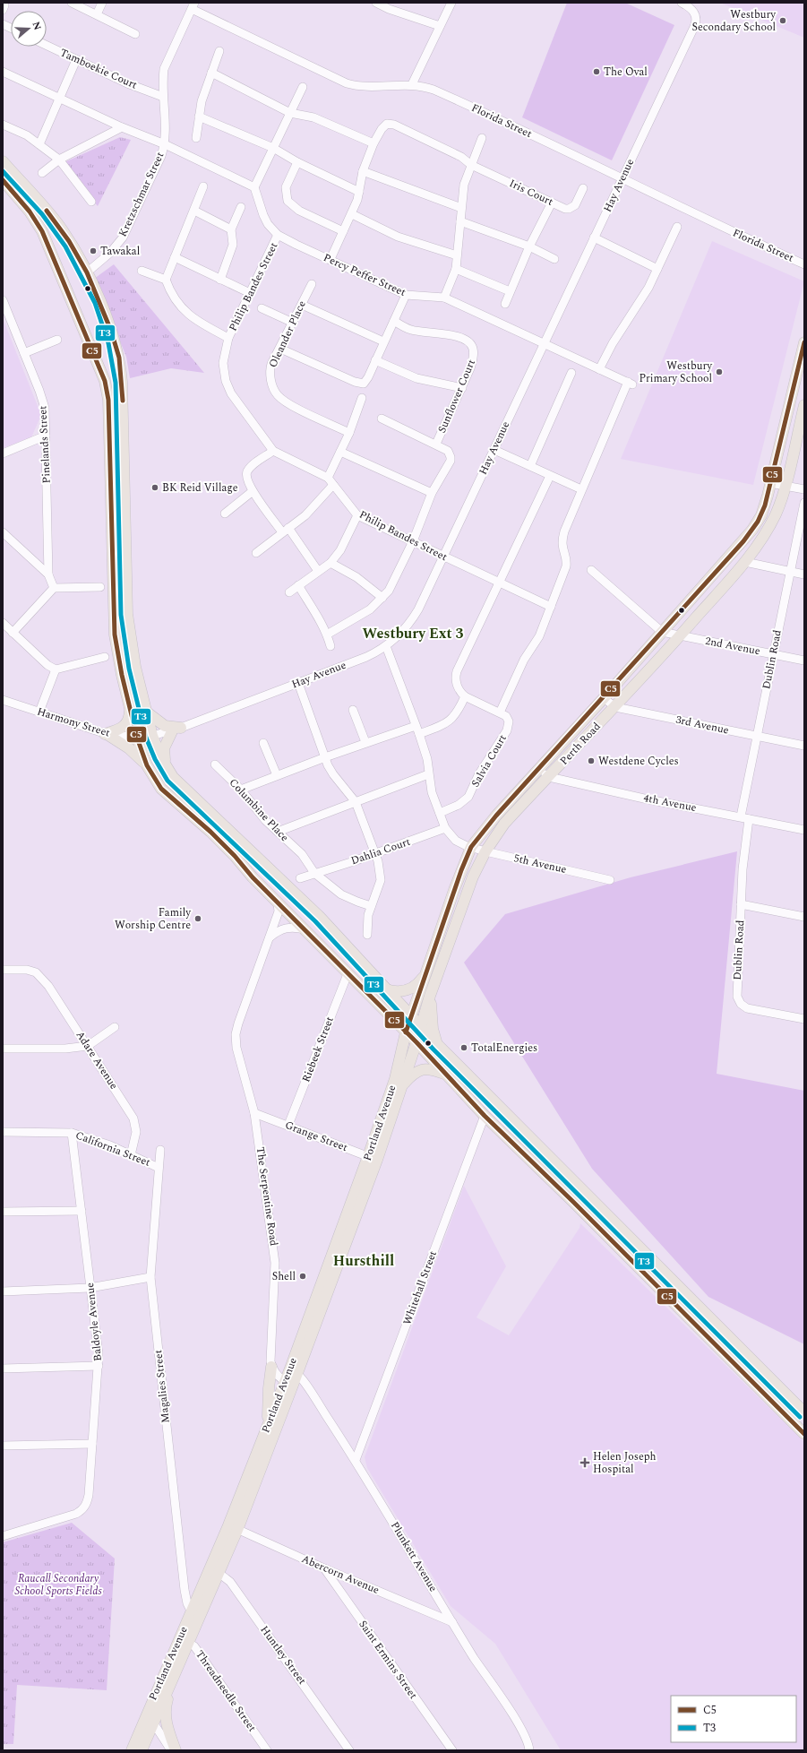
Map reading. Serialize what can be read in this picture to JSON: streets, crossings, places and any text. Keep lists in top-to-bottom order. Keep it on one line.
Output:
{"streets":{"main road":["Perth Road","Portland Avenue"],"street":["Tamboekie Court","Florida Street","Hay Avenue","Iris Court","Kretzschmar Street","Percy Peffer Street","Philip Bandes Street","Oleander Place","Sunflower Court","Pinelands Street","2nd Avenue","Dublin Road","Harmony Street","3rd Avenue","Salvia Court","4th Avenue","Columbine Place","Dahlia Court","5th Avenue","Riebeek Street","Adare Avenue","Grange Street","California Street","The Serpentine Road","Whitehall Street","Baldoyle Avenue","Magalies Street","Plunkett Avenue","Abercorn Avenue","Huntley Street","Saint Ermins Street","Threadneedle Street"]},"crossings":[["Tamboekie Court","Kretzschmar Street"],["Florida Street","Hay Avenue"],["Florida Street","Kretzschmar Street"],["Hay Avenue","Percy Peffer Street"],["Hay Avenue","Philip Bandes Street"],["Hay Avenue","Harmony Street"],["Iris Court","Percy Peffer Street"],["Percy Peffer Street","Philip Bandes Street"],["2nd Avenue","Dublin Road"],["2nd Avenue","Perth Road"],["Dublin Road","3rd Avenue"],["Dublin Road","4th Avenue"],["3rd Avenue","Perth Road"],["Perth Road","4th Avenue"],["Perth Road","5th Avenue"],["Perth Road","Portland Avenue"],["Columbine Place","Dahlia Court"],["Dahlia Court","5th Avenue"],["Riebeek Street","Grange Street"],["Adare Avenue","California Street"],["Portland Avenue","Grange Street"],["Portland Avenue","Magalies Street"],["Portland Avenue","Plunkett Avenue"],["Portland Avenue","Abercorn Avenue"],["Portland Avenue","Huntley Street"],["Portland Avenue","Threadneedle Street"],["Grange Street","The Serpentine Road"],["California Street","Baldoyle Avenue"],["California Street","Magalies Street"],["Whitehall Street","Plunkett Avenue"],["Plunkett Avenue","Abercorn Avenue"],["Abercorn Avenue","Saint Ermins Street"]],"districts":["Westbury Ext 3","Hursthill"],"parks":["Raucall Secondary School Sports Fields"],"places":{"other":["Westbury Secondary School","The Oval","Tawakal","Westbury Primary School","BK Reid Village","Westdene Cycles","Family Worship Centre","TotalEnergies","Shell"],"health":["Helen Joseph Hospital"]},"lines":["transit line T3","transit line C5"],"legend":["C5","T3"],"north":"right"}
